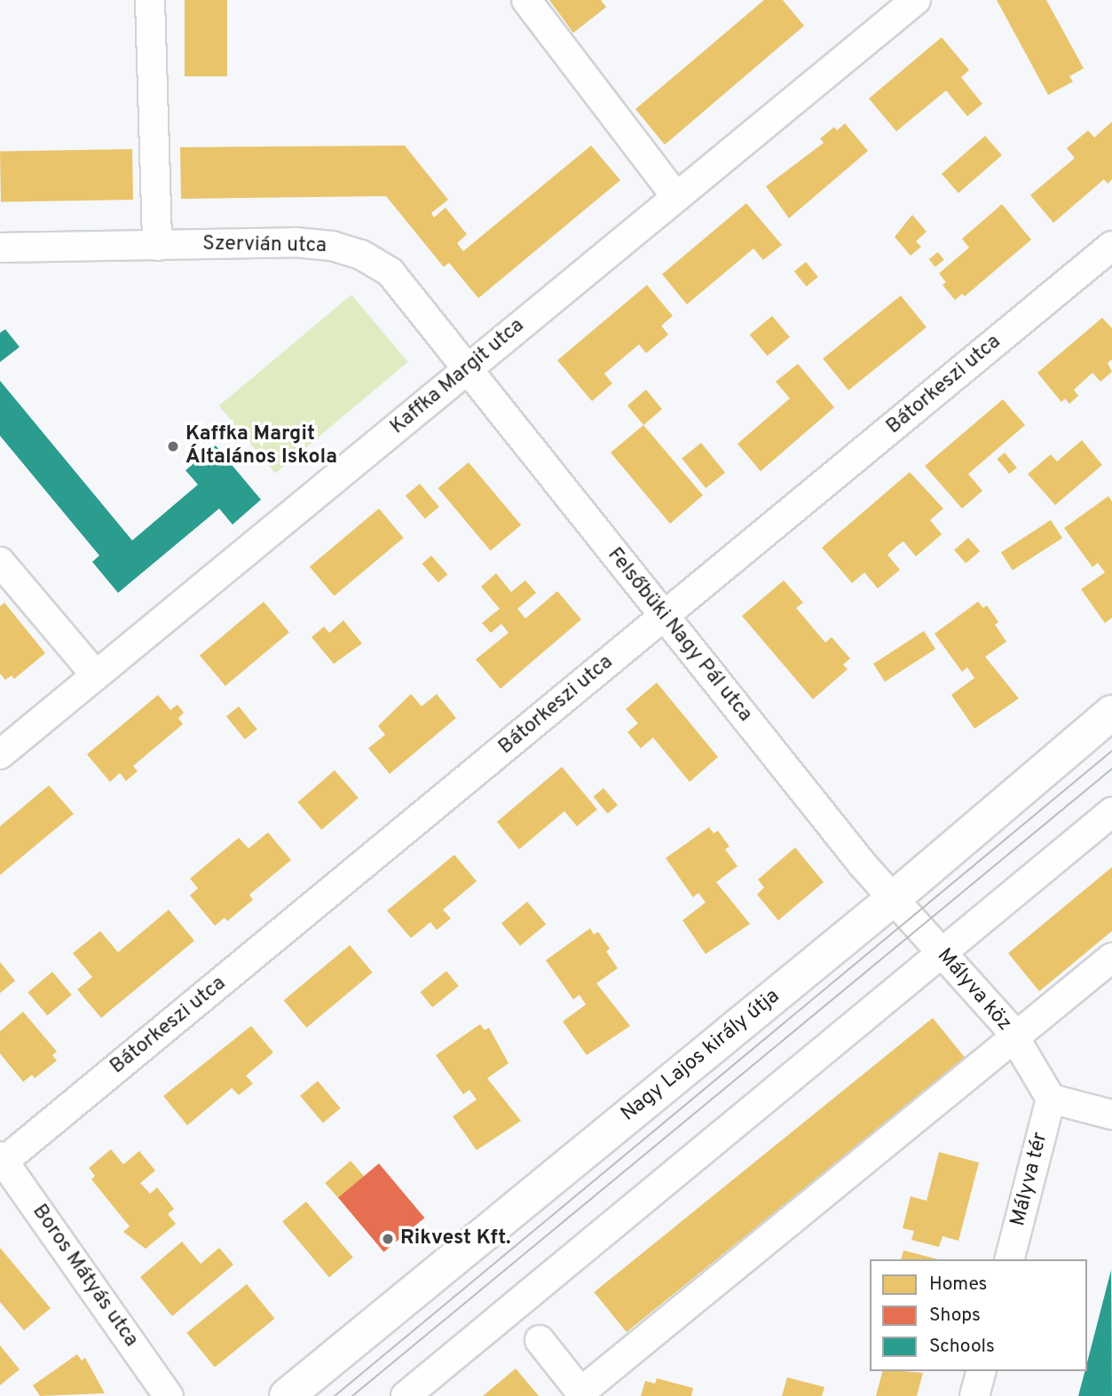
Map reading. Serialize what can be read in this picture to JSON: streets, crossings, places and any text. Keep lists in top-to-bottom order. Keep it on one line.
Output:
{"streets":{"main road":["Nagy Lajos király útja"],"street":["Szervián utca","Kaffka Margit utca","Bátorkeszi utca","Felsőbüki Nagy Pál utca","Mályva köz","Mályva tér","Boros Mátyás utca"]},"crossings":[["Szervián utca","Kaffka Margit utca"],["Szervián utca","Felsőbüki Nagy Pál utca"],["Kaffka Margit utca","Felsőbüki Nagy Pál utca"],["Bátorkeszi utca","Felsőbüki Nagy Pál utca"],["Bátorkeszi utca","Boros Mátyás utca"],["Felsőbüki Nagy Pál utca","Mályva köz"],["Felsőbüki Nagy Pál utca","Nagy Lajos király útja"],["Mályva köz","Nagy Lajos király útja"],["Mályva köz","Mályva tér"]],"places":["Kaffka Margit Általános Iskola","Rikvest Kft."],"legend":["Homes","Shops","Schools"]}
